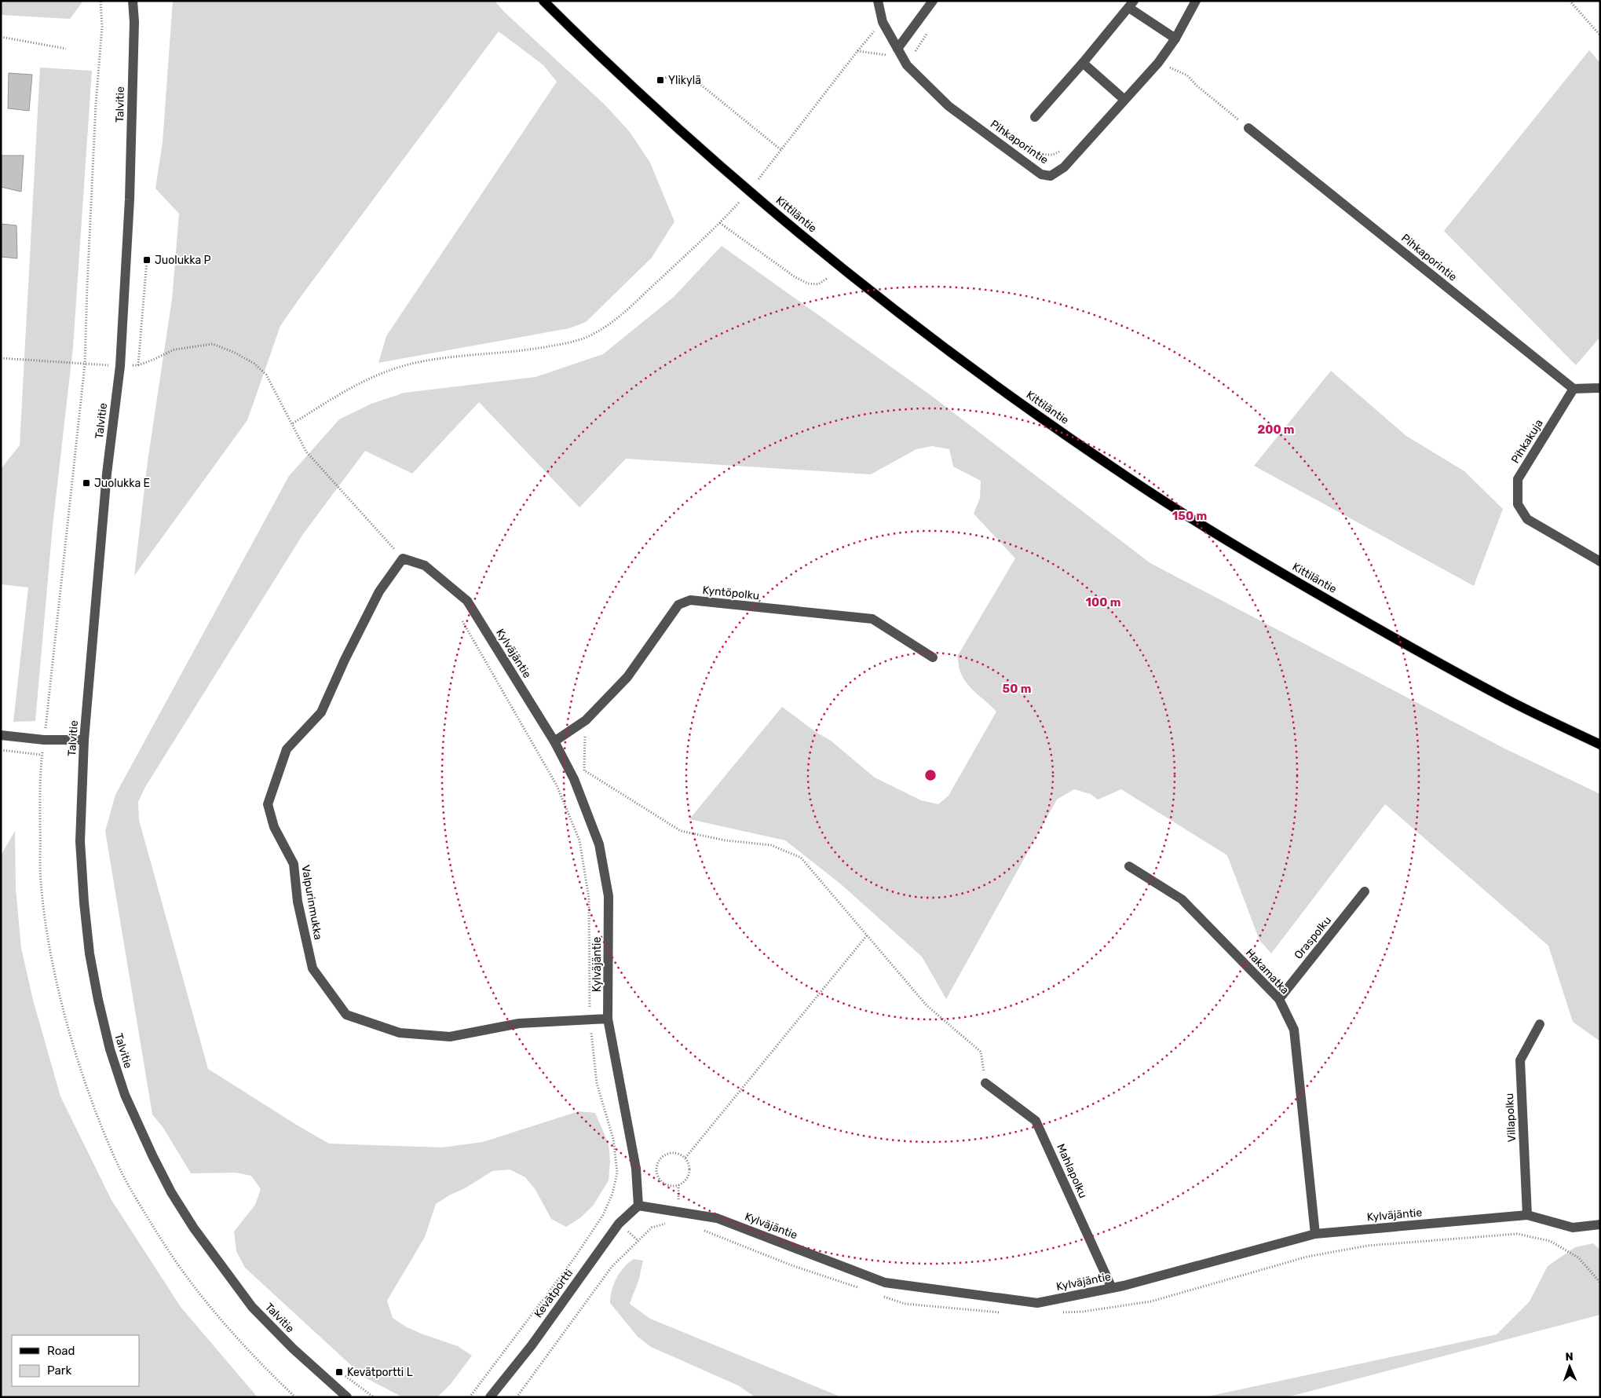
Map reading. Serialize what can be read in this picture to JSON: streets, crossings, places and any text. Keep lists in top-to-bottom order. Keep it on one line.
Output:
{"streets":{"main road":["Kittiläntie"],"street":["Talvitie","Pihkaporintie","Pihkakuja","Kyntöpolku","Kylväjäntie","Valpurinmukka","Oraspolku","Hakamatka","Villapolku","Mahlapolku","Kevätportti"]},"crossings":[["Pihkaporintie","Pihkakuja"],["Kyntöpolku","Kylväjäntie"],["Kylväjäntie","Valpurinmukka"],["Kylväjäntie","Hakamatka"],["Kylväjäntie","Villapolku"],["Kylväjäntie","Mahlapolku"],["Kylväjäntie","Kevätportti"],["Oraspolku","Hakamatka"]],"places":{"transit":["Ylikylä","Juolukka P","Juolukka E","Kevätportti L"]},"legend":["Road","Park"],"north":"top","rings":["200 m","150 m","100 m","50 m"]}
